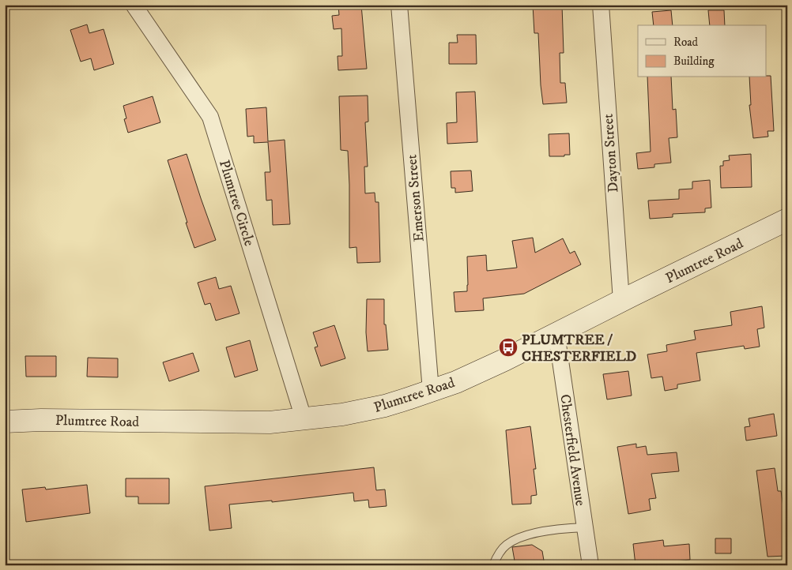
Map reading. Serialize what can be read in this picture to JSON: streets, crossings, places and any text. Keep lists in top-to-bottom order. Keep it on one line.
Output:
{"streets":{"street":["Dayton Street","Emerson Street","Plumtree Circle","Plumtree Road","Chesterfield Avenue"]},"crossings":[["Dayton Street","Plumtree Road"],["Emerson Street","Plumtree Road"],["Plumtree Circle","Plumtree Road"],["Plumtree Road","Chesterfield Avenue"]],"places":{"bus stop":["PLUMTREE / CHESTERFIELD"]},"legend":["Road","Building"]}
